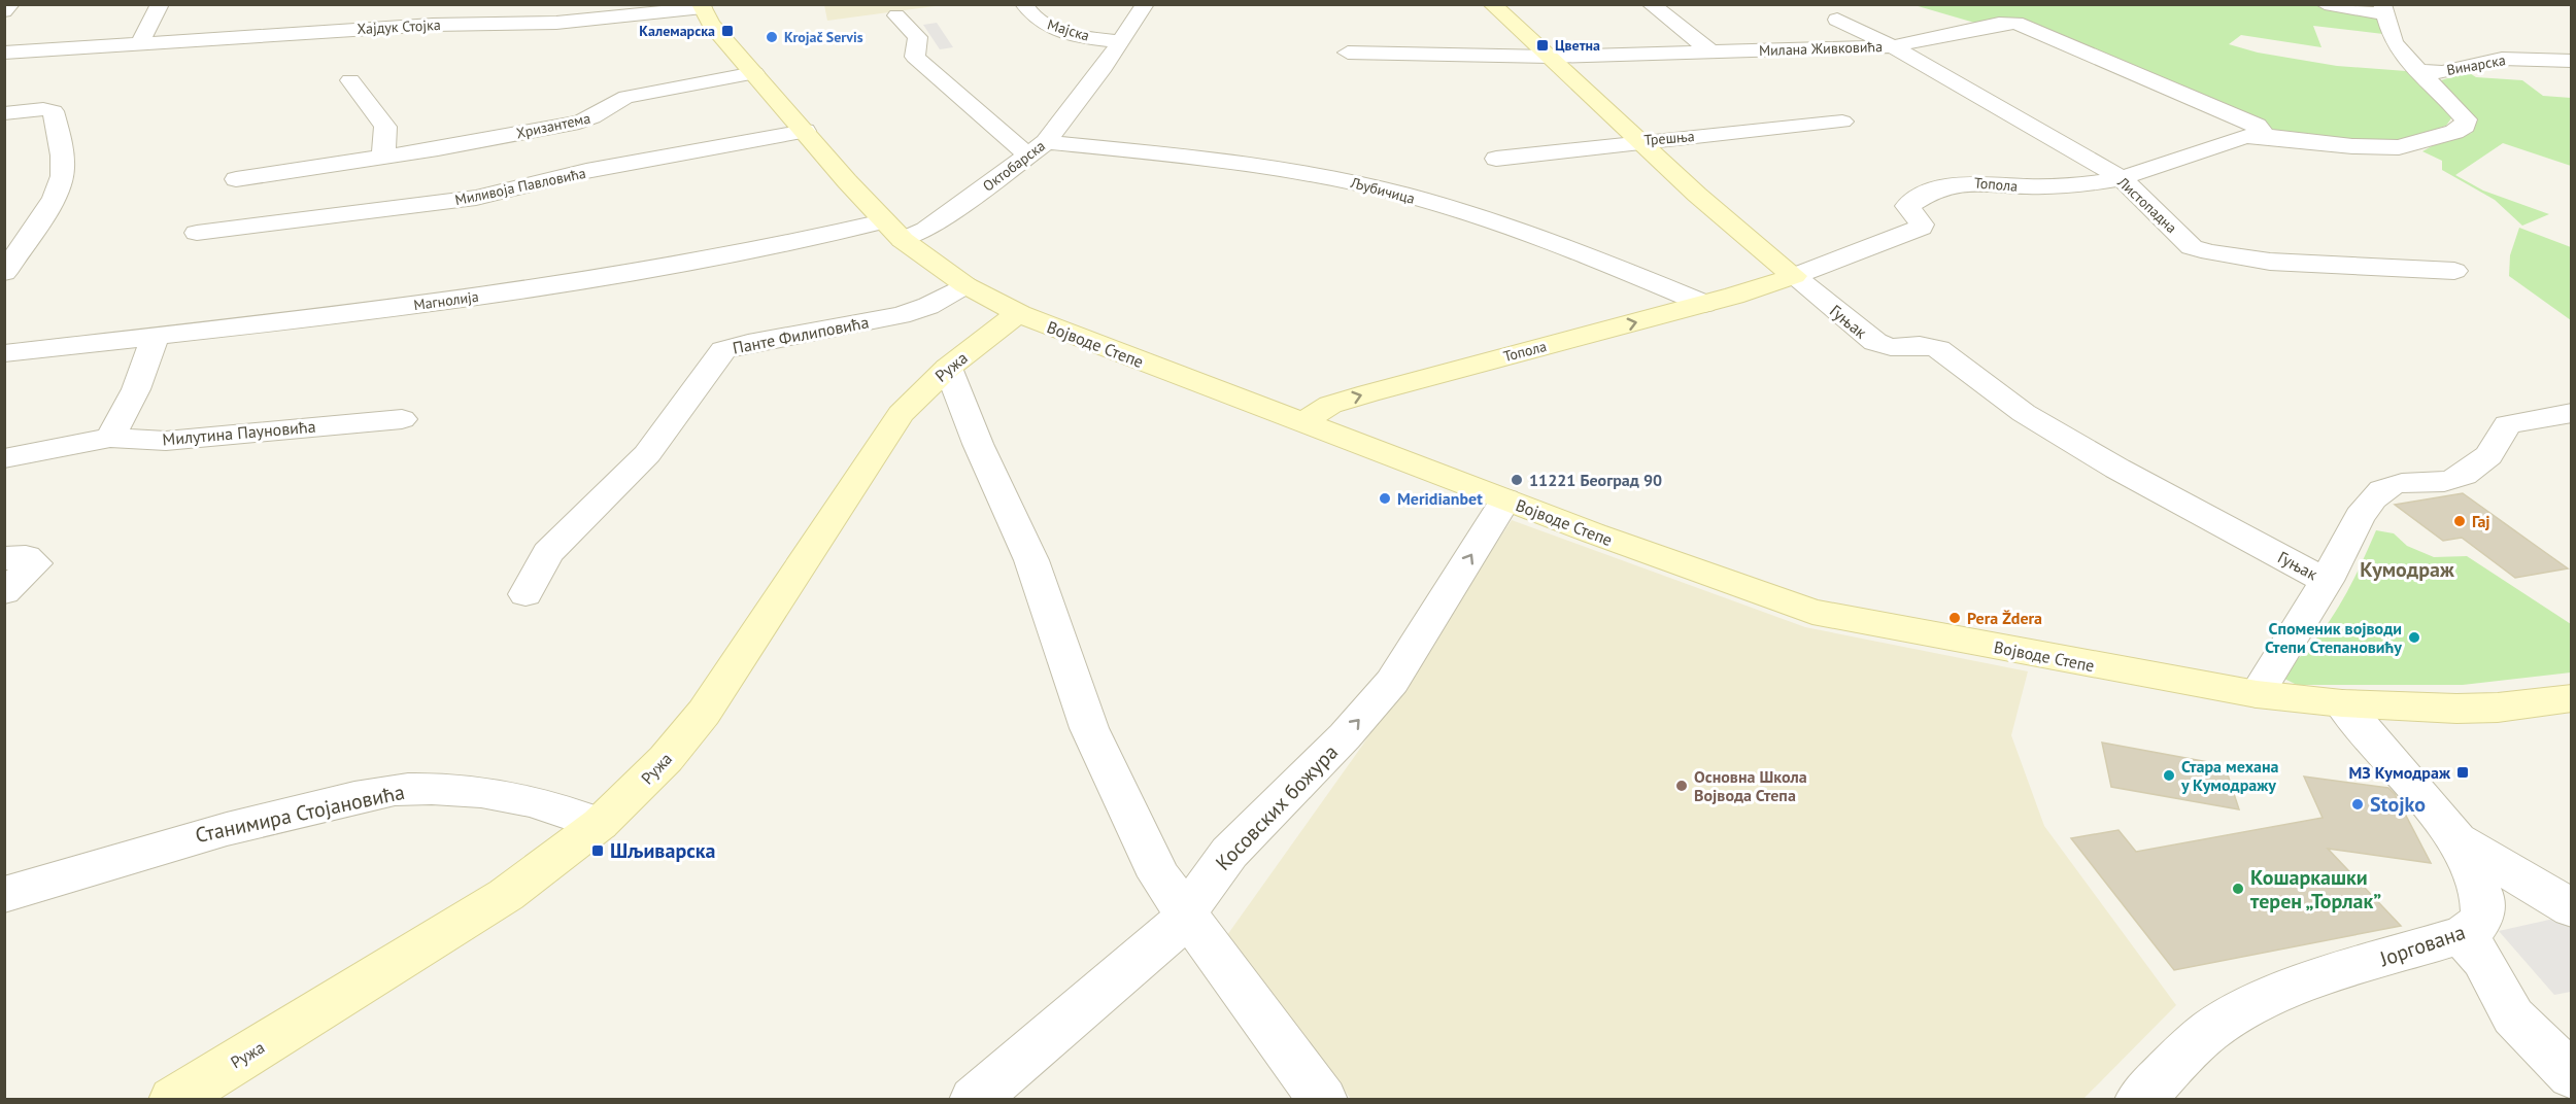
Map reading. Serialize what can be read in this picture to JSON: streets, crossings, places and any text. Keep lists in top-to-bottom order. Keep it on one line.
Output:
{"streets":{"street":["Хајдук Стојка","Мајска","Милана Живковића","Винарска","Хризантема","Трешња","Октобарска","Топола","Миливоја Павловића","Љубичица","Листопадна","Магнолија","Гуњак","Панте Филиповића","Војводе Степе","Ружа","Милутина Пауновића","Косовских божура","Станимира Стојановића","Јоргована"]},"crossings":[["Хајдук Стојка","Војводе Степе"],["Мајска","Октобарска"],["Милана Живковића","Топола"],["Милана Живковића","Листопадна"],["Милана Живковића","Гуњак"],["Винарска","Топола"],["Хризантема","Војводе Степе"],["Трешња","Гуњак"],["Октобарска","Љубичица"],["Октобарска","Војводе Степе"],["Топола","Љубичица"],["Топола","Листопадна"],["Топола","Гуњак"],["Топола","Војводе Степе"],["Миливоја Павловића","Војводе Степе"],["Магнолија","Војводе Степе"],["Панте Филиповића","Војводе Степе"],["Војводе Степе","Ружа"],["Војводе Степе","Косовских божура"],["Војводе Степе","Јоргована"],["Ружа","Станимира Стојановића"]],"one_way":["Косовских божура"],"districts":["Кумодраж"],"places":{"transit":["Калемарска","Цветна","МЗ Кумодраж","Шљиварска"],"other":["Krojač Servis","11221 Београд 90","Meridianbet","Гај","Pera Ždera","Споменик војводи Степи Степановићу","Стара механа у Кумодражу","Основна Школа Војвода Степа","Stojko","Кошаркашки терен „Торлак”"]}}
